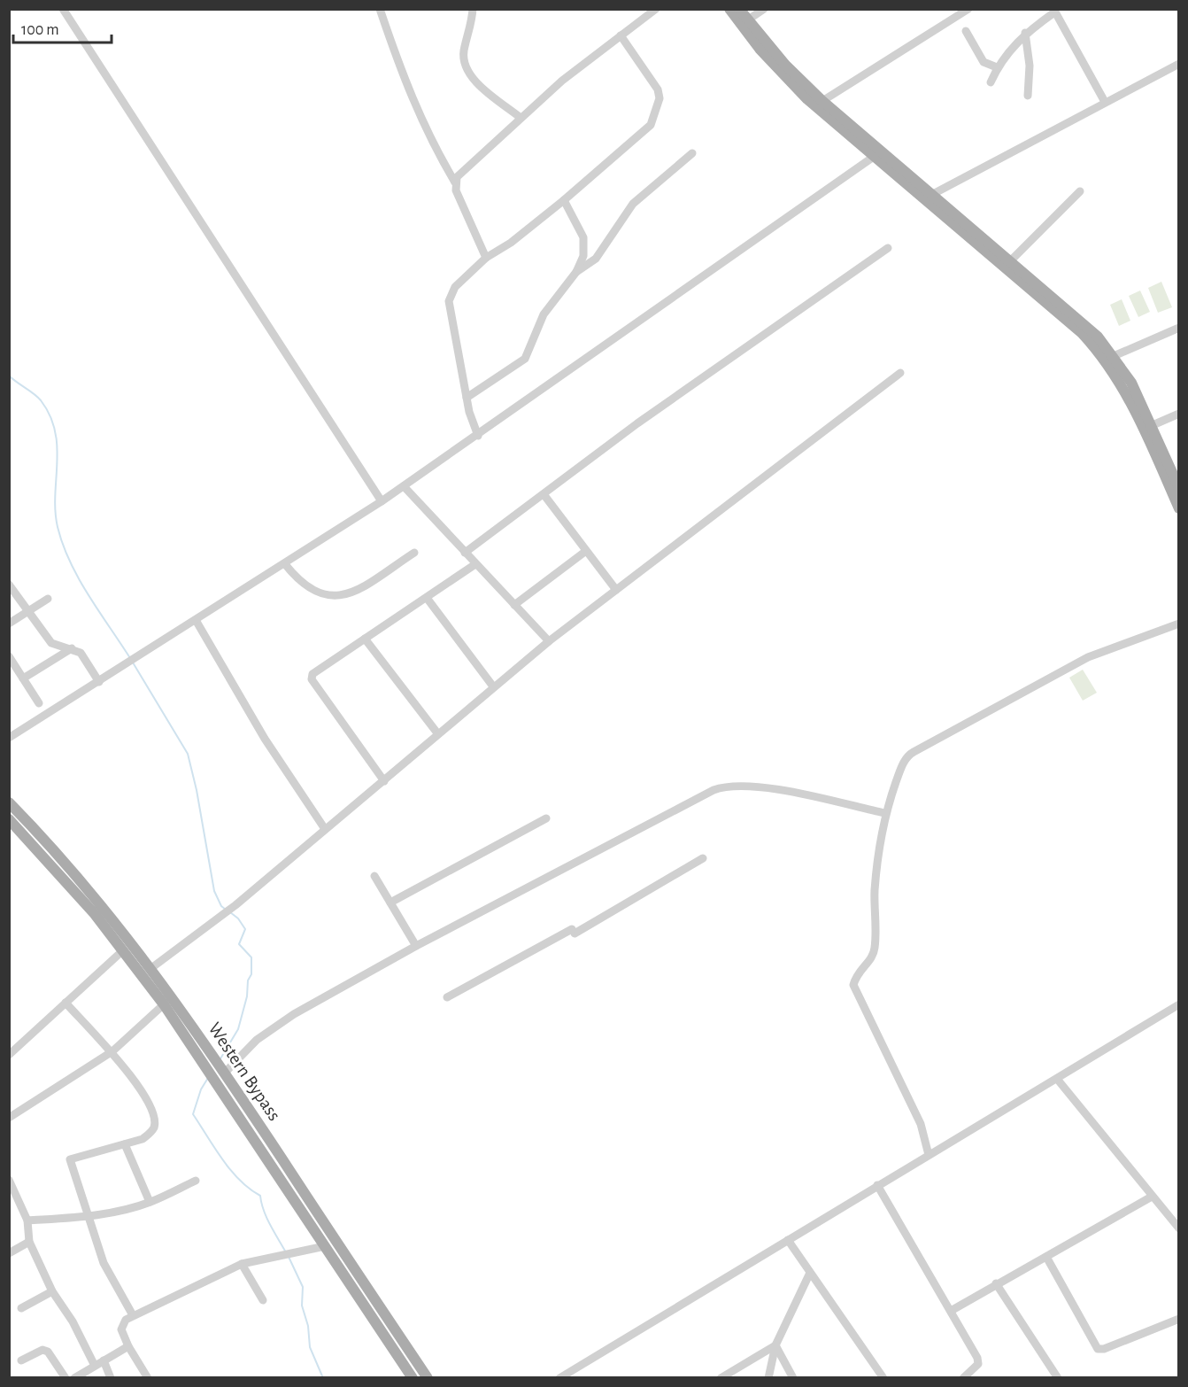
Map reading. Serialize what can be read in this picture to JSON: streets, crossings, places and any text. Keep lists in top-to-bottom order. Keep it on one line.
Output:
{"streets":{"main road":["Western Bypass"]},"scale_bar":"100 m"}
